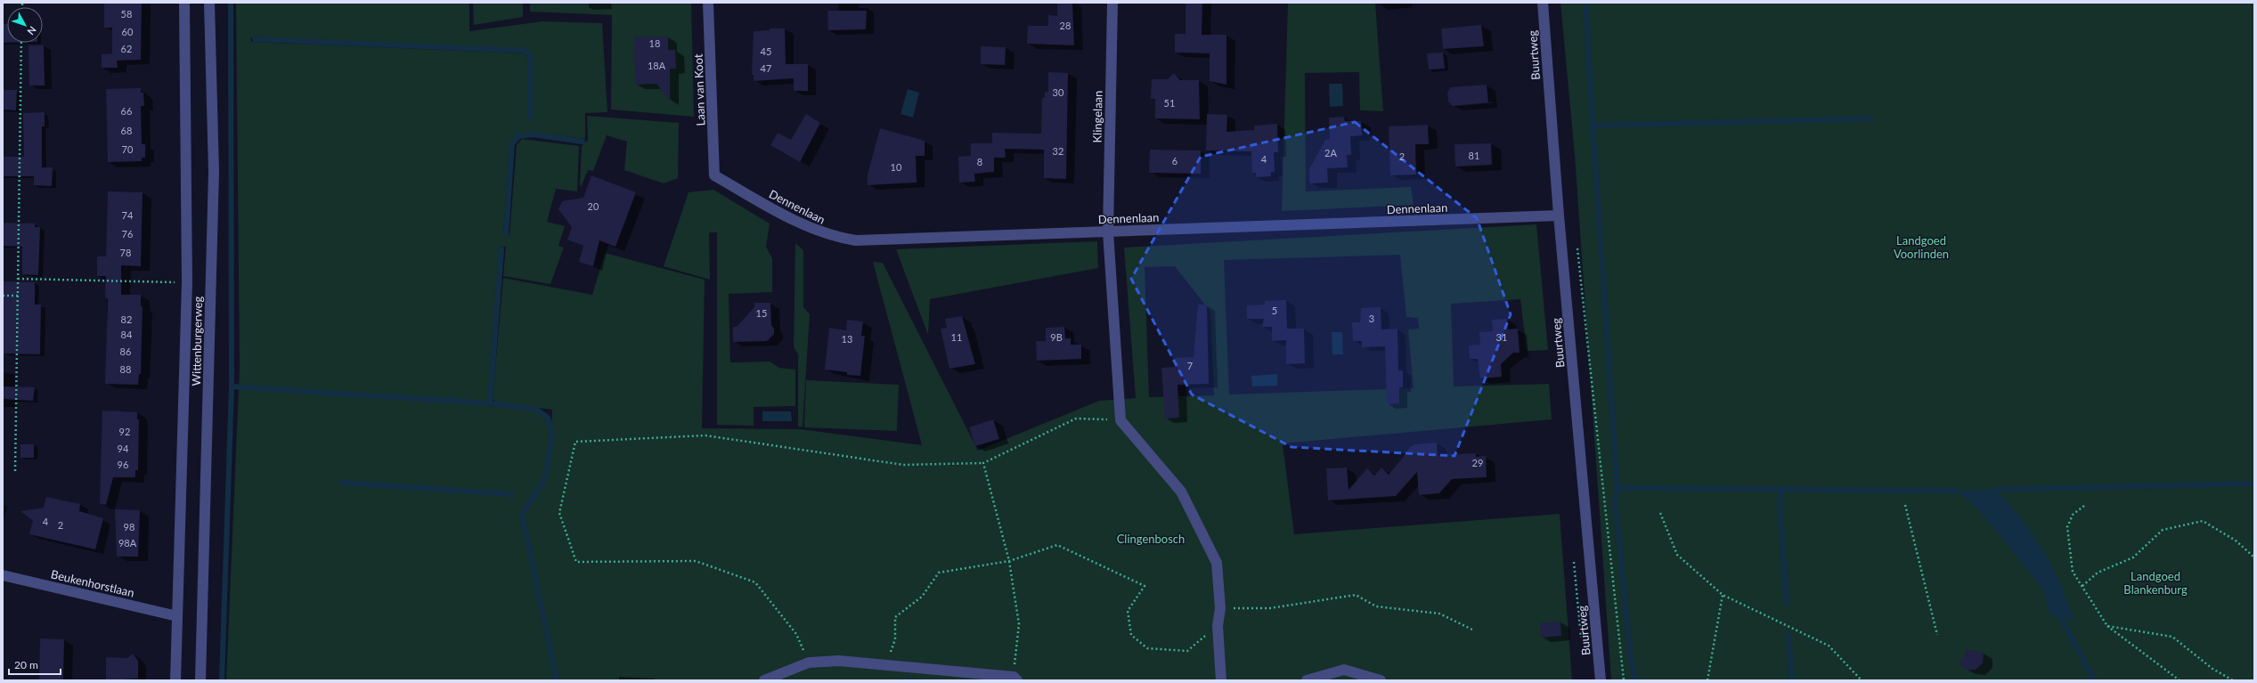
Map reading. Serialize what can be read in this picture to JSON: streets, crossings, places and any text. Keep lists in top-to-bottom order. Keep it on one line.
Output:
{"streets":{"street":["Buurtweg","Laan van Koot","Klingelaan","Dennenlaan","Wittenburgerweg","Beukenhorstlaan"]},"crossings":[["Buurtweg","Dennenlaan"],["Laan van Koot","Dennenlaan"],["Klingelaan","Dennenlaan"],["Wittenburgerweg","Beukenhorstlaan"]],"parks":["Landgoed Voorlinden","Clingenbosch","Landgoed Blankenburg"],"house_numbers":["58","28","60","18","62","45","18A","47","30","51","66","68","70","32","2A","81","2","4","6","8","10","20","74","76","78","5","15","3","82","84","11","9B","31","13","86","7","88","92","94","29","96","4","2","98","98A"],"scale_bar":"20 m","north":"bottom right"}
